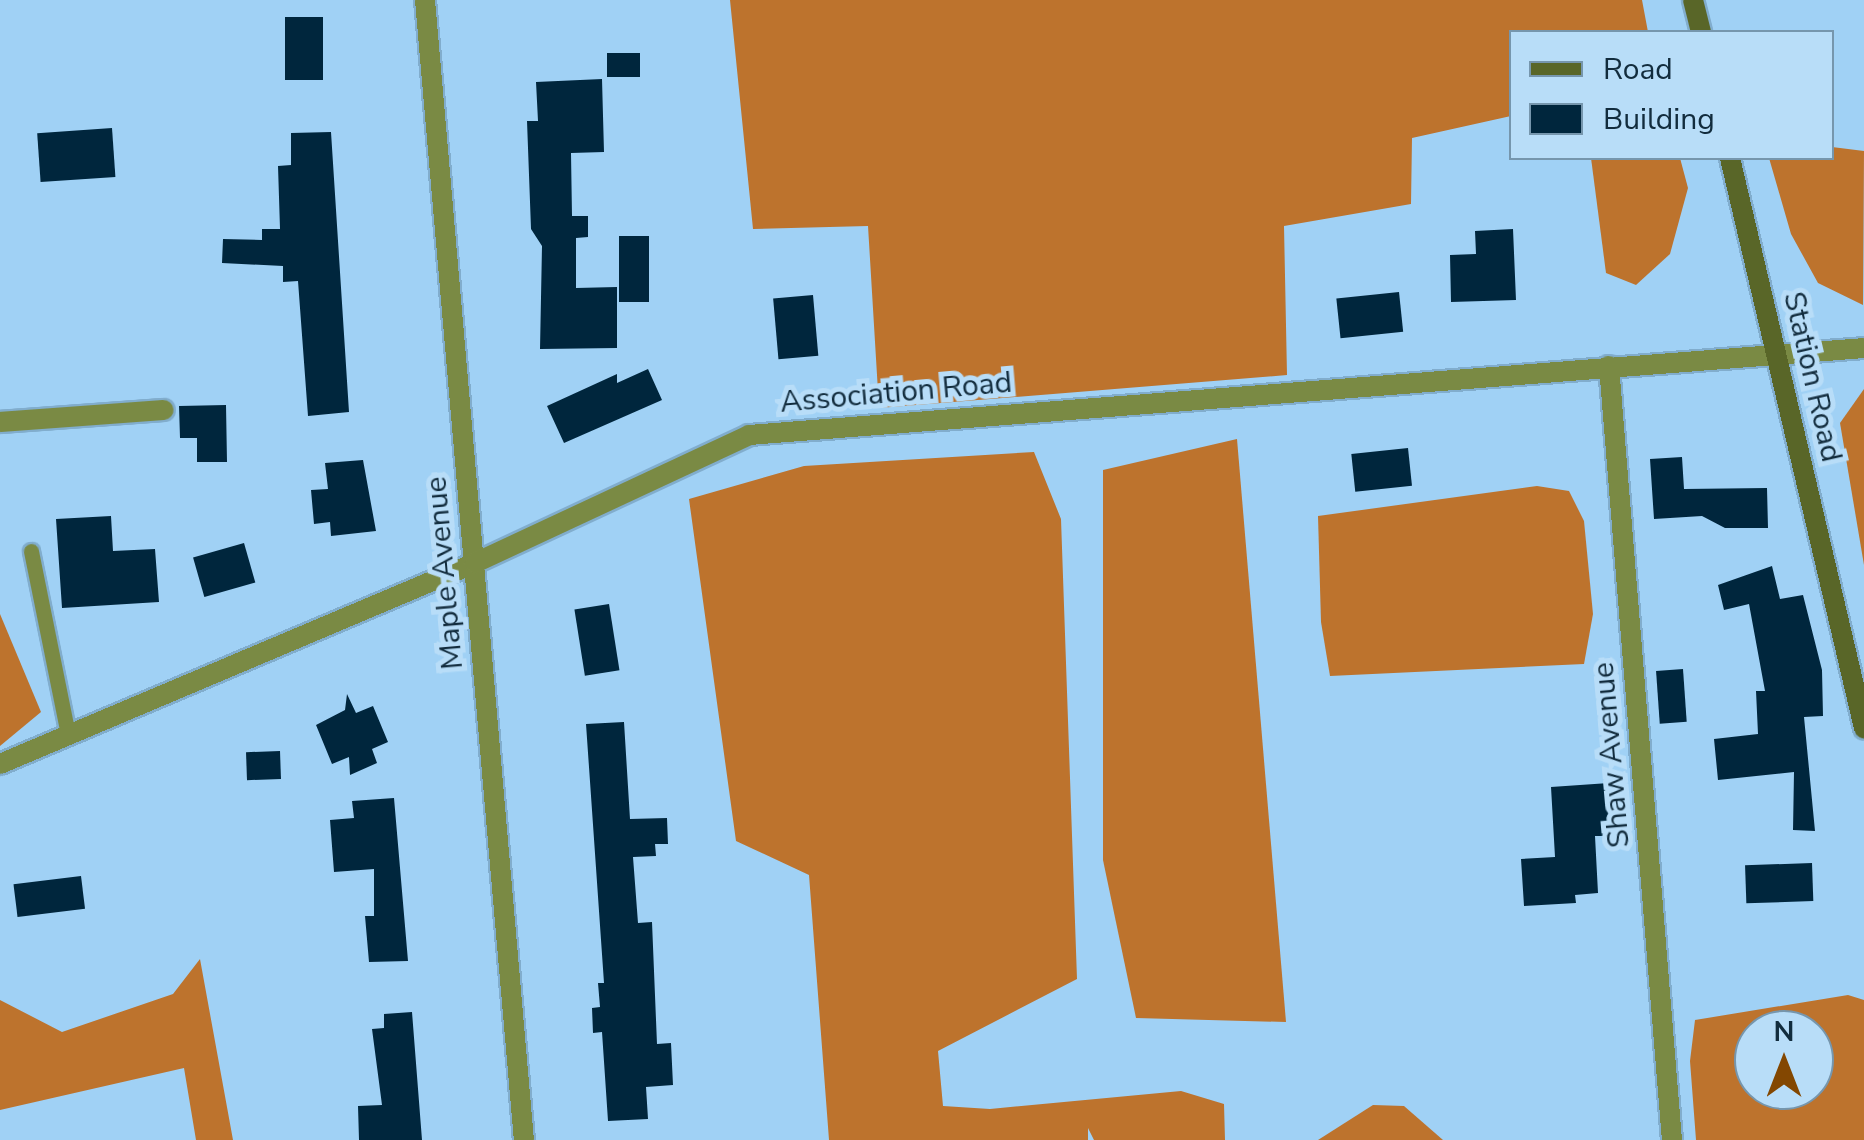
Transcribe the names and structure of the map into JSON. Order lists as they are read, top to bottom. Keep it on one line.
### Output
{"streets":{"main road":["Station Road"],"street":["Association Road","Maple Avenue","Shaw Avenue"]},"crossings":[["Station Road","Association Road"],["Association Road","Maple Avenue"],["Association Road","Shaw Avenue"]],"legend":["Road","Building"],"north":"top"}
